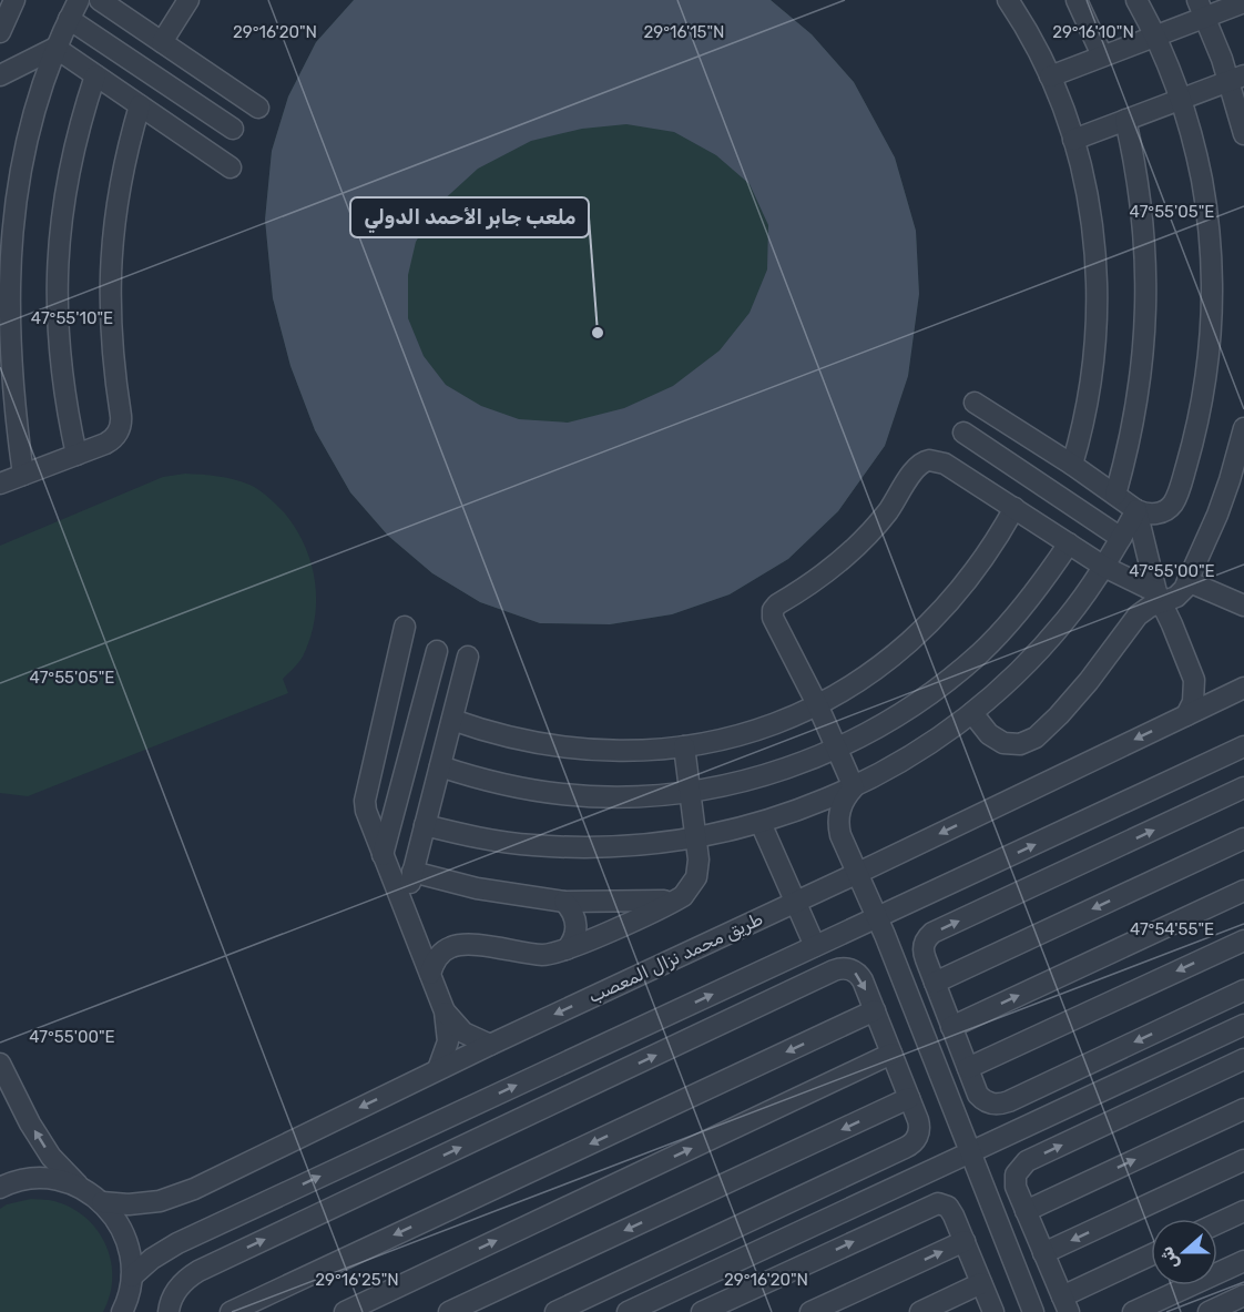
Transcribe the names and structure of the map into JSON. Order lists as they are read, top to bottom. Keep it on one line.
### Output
{"streets":{"street":["طريق محمد نزال المعصب"]},"places":["ملعب جابر الأحمد الدولي"],"north":"left","coordinates":["29°16'20\"N","29°16'10\"N","29°16'15\"N","47°55'05\"E","47°55'10\"E","47°55'00\"E","47°54'55\"E","29°16'25\"N"]}
